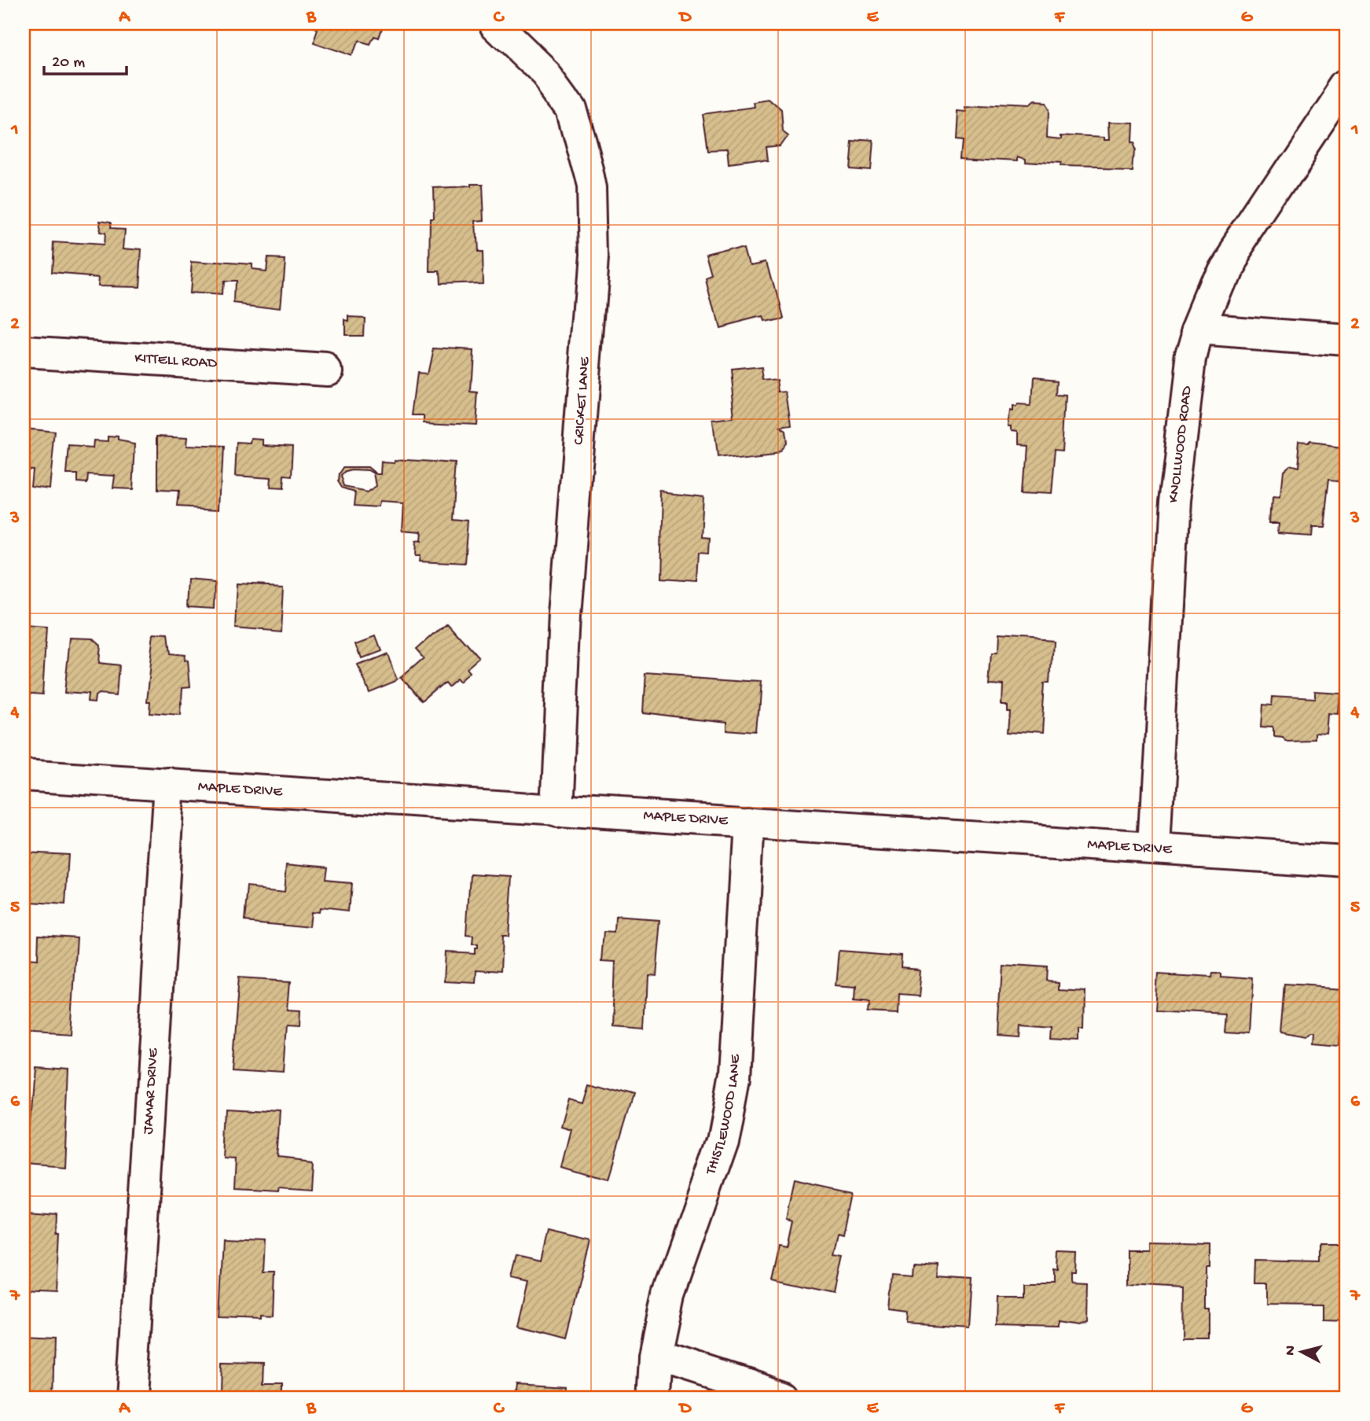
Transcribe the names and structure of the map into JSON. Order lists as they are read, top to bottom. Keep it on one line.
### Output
{"streets":{"street":["KITTELL ROAD","CRICKET LANE","KNOLLWOOD ROAD","MAPLE DRIVE","JAMAR DRIVE","THISTLEWOOD LANE"]},"crossings":[["CRICKET LANE","MAPLE DRIVE"],["KNOLLWOOD ROAD","MAPLE DRIVE"],["MAPLE DRIVE","JAMAR DRIVE"],["MAPLE DRIVE","THISTLEWOOD LANE"]],"scale_bar":"20 m","north":"left","grid":{"columns":["A","B","C","D","E","F","G"],"rows":["1","2","3","4","5","6","7"]}}
